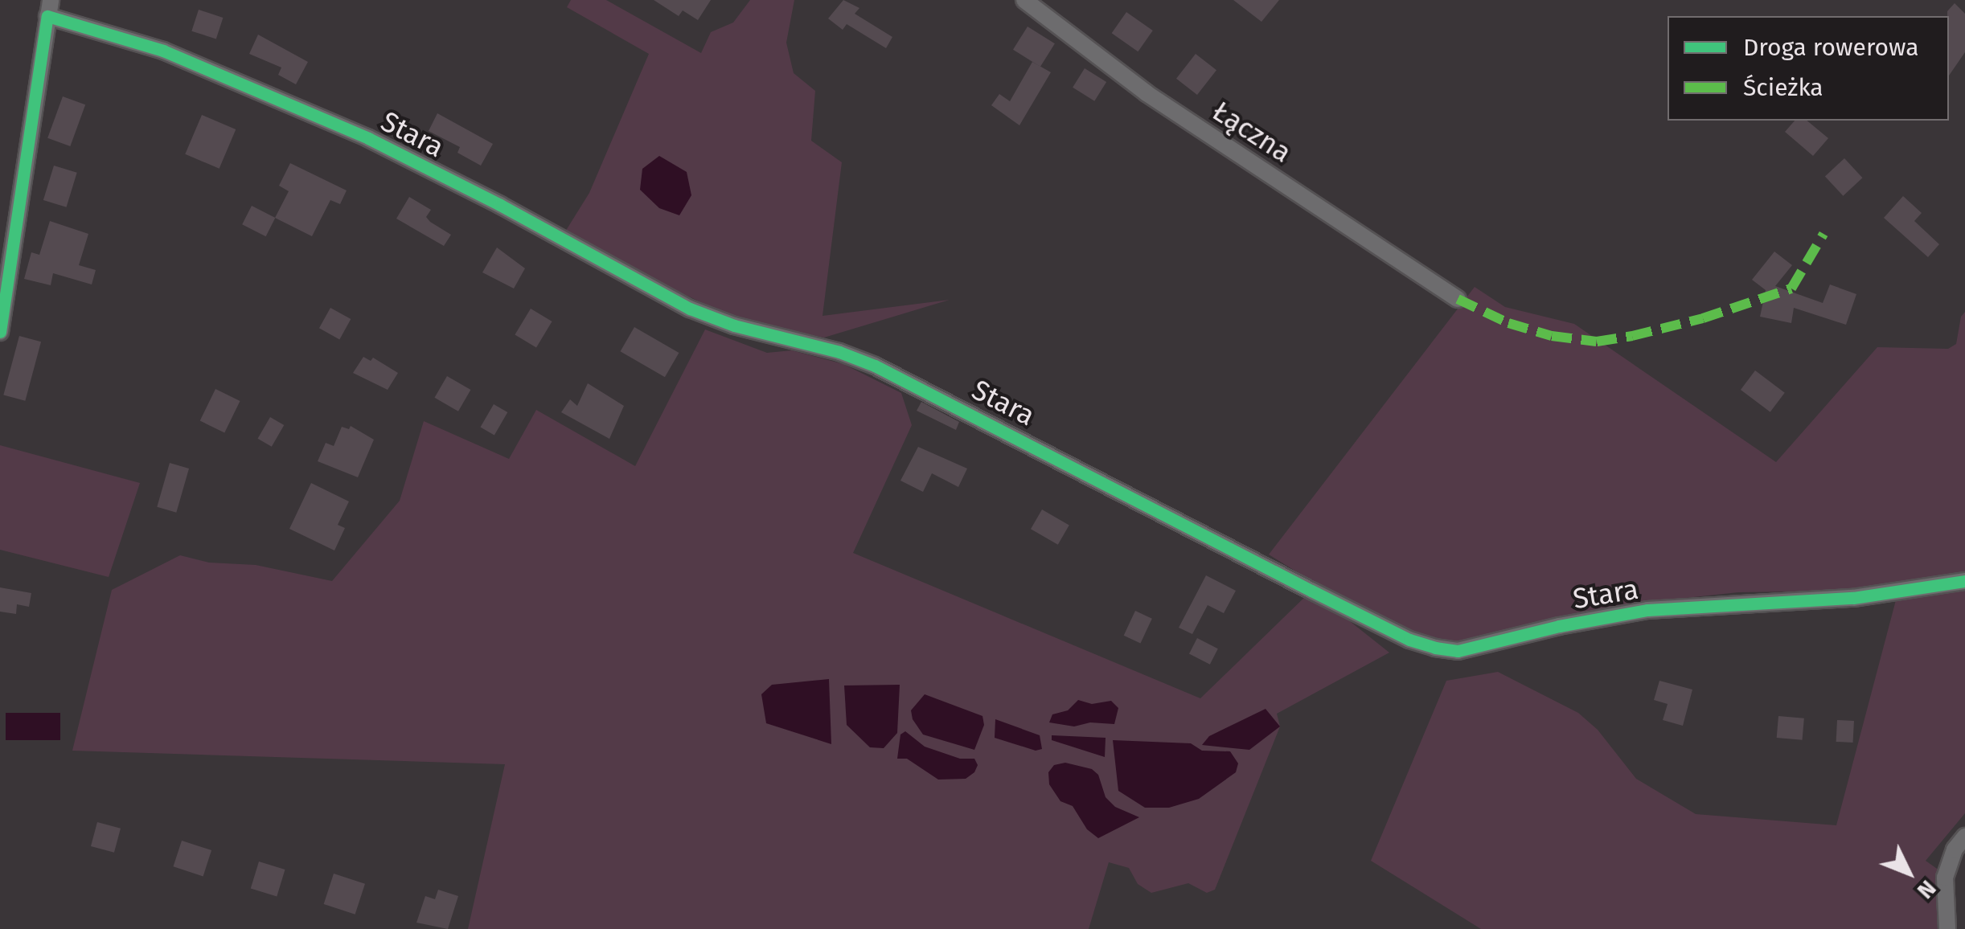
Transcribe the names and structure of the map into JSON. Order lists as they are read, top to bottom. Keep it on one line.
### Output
{"streets":{"street":["Łączna","Stara"]},"legend":["Droga rowerowa","Ścieżka"],"north":"bottom right"}
